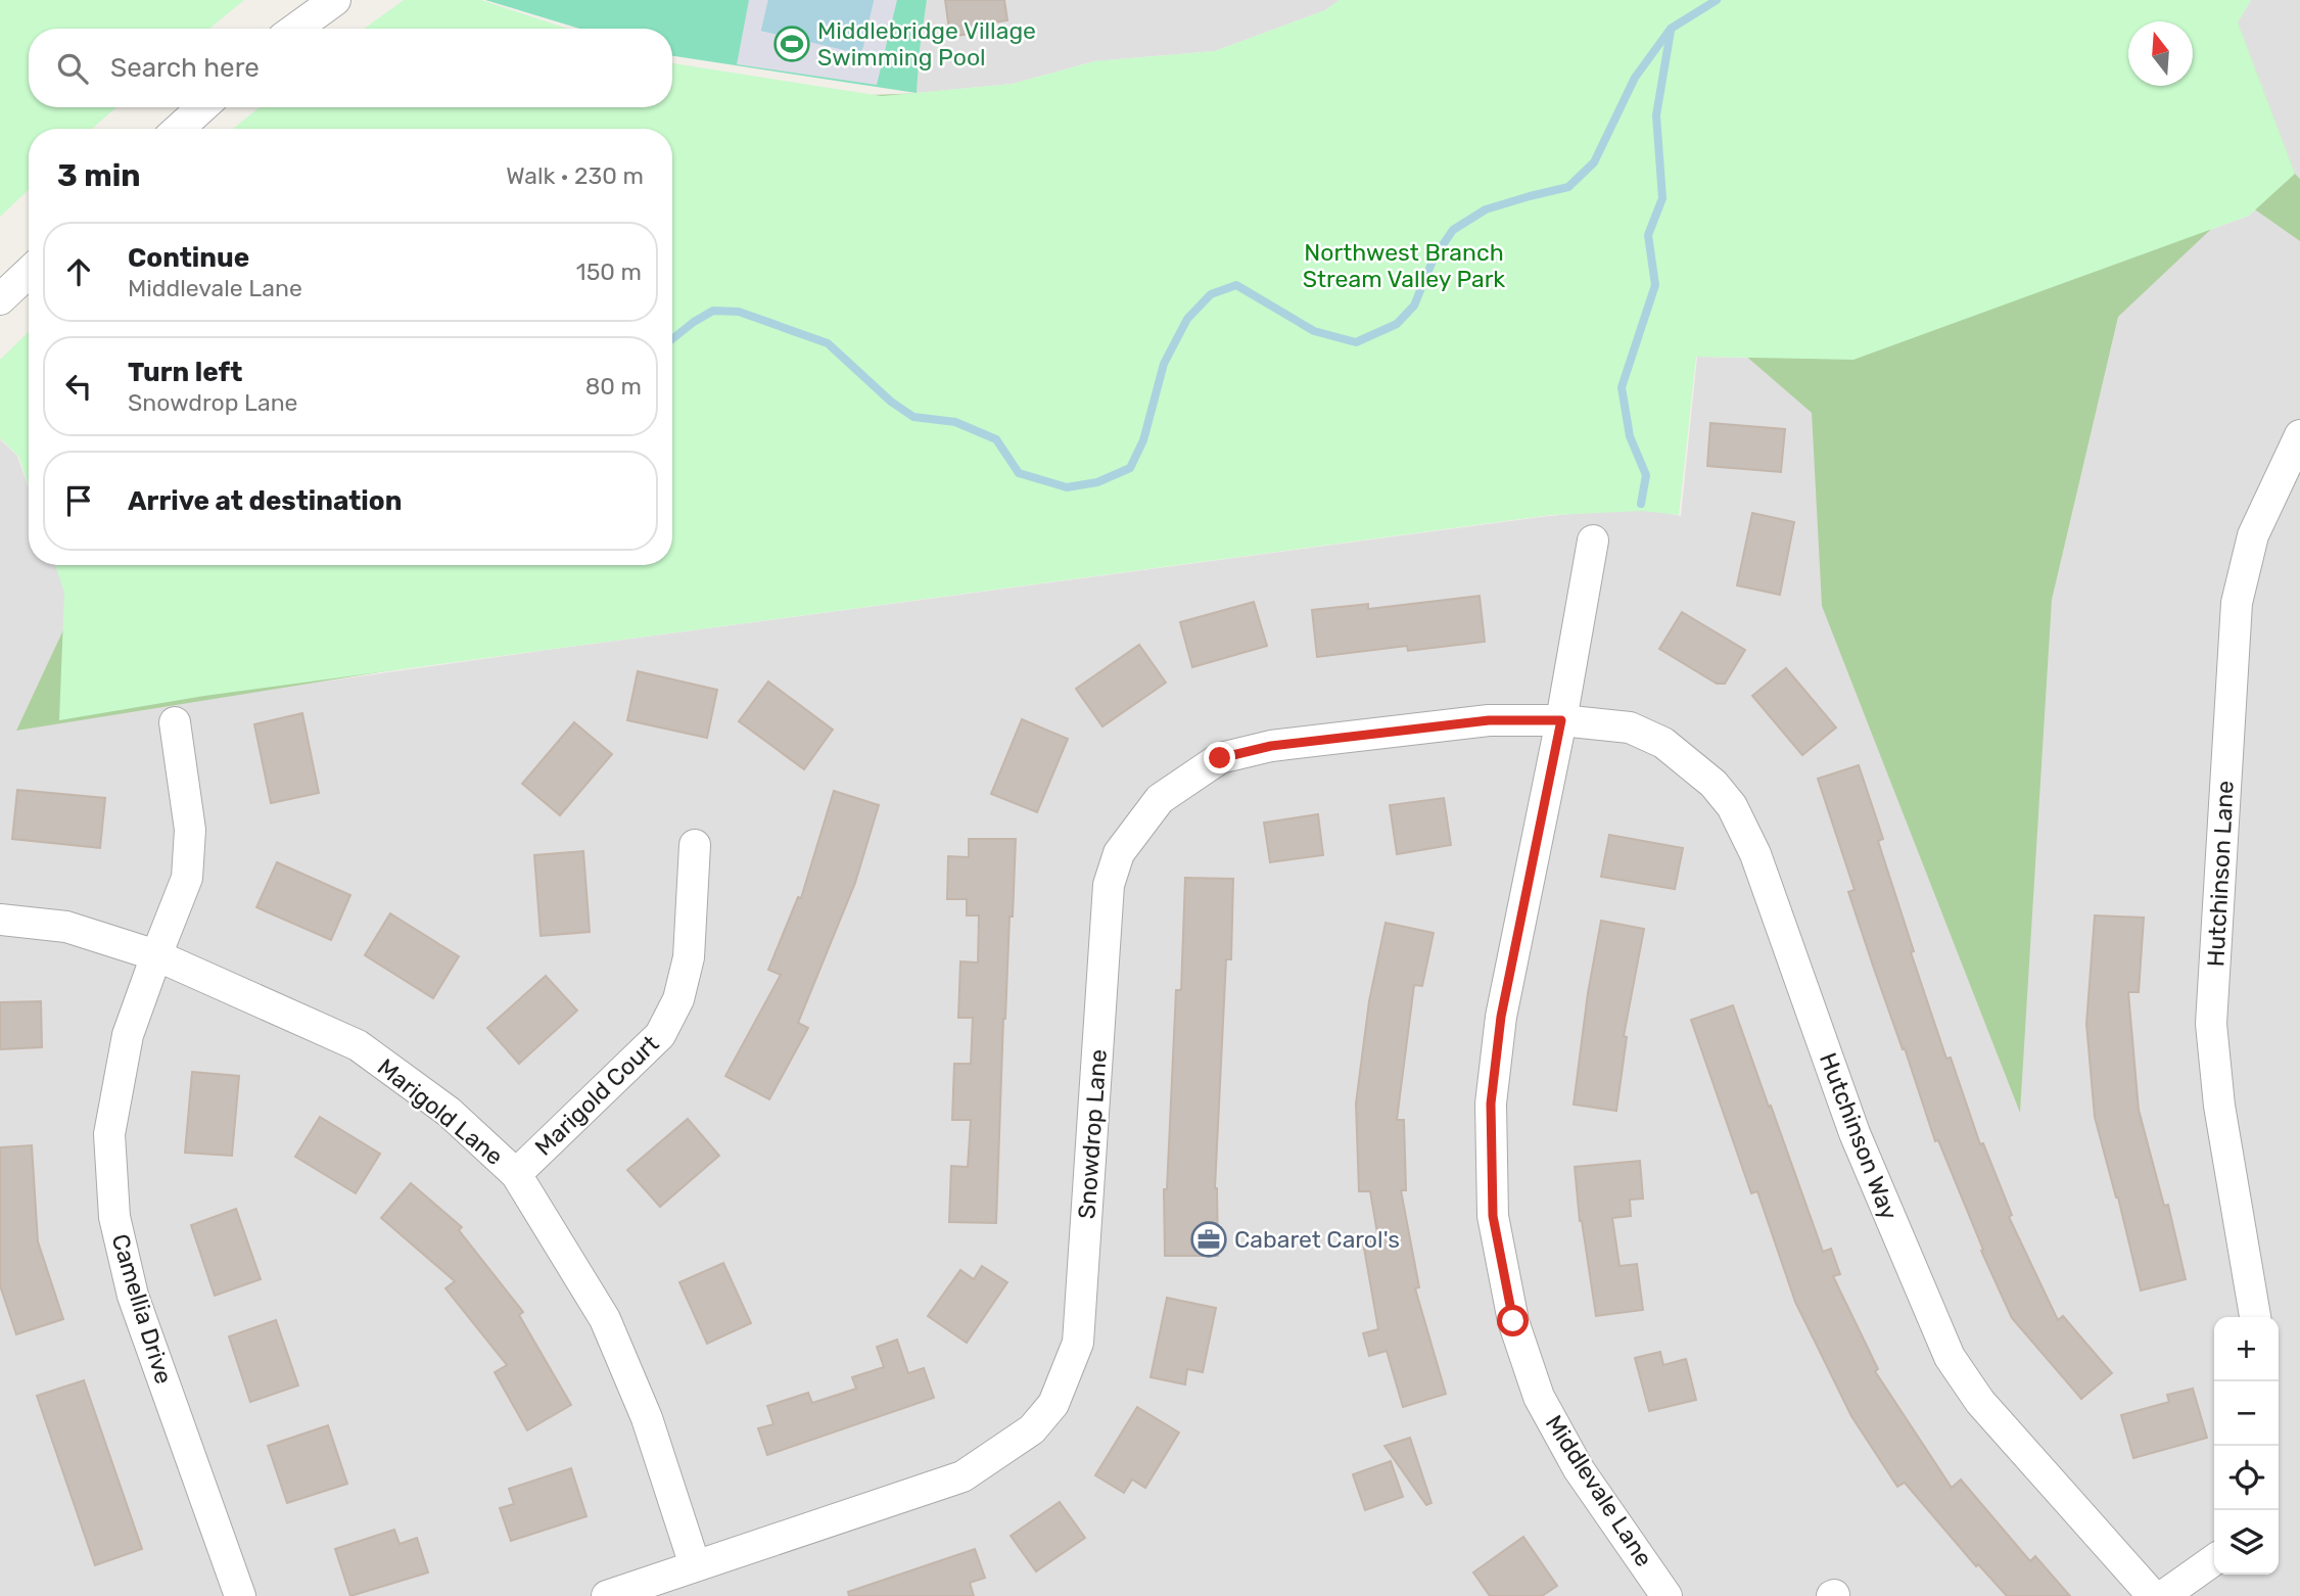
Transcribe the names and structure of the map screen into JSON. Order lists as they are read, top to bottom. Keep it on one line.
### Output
{"streets":{"street":["Hutchinson Lane","Marigold Court","Marigold Lane","Snowdrop Lane","Hutchinson Way","Camellia Drive","Middlevale Lane"]},"crossings":[["Marigold Court","Marigold Lane"],["Marigold Lane","Snowdrop Lane"],["Marigold Lane","Camellia Drive"],["Snowdrop Lane","Hutchinson Way"],["Snowdrop Lane","Middlevale Lane"],["Hutchinson Way","Middlevale Lane"]],"parks":["Northwest Branch Stream Valley Park"],"places":{"sports":["Middlebridge Village Swimming Pool"],"office":["Cabaret Carol's"]},"north":"top","page":{"search":"Search here","heading":["3 min","Walk · 230 m"],"list":[["Continue","Middlevale Lane","150 m"],["Turn left","Snowdrop Lane","80 m"],"Arrive at destination"],"map_buttons":["+","−"]}}
